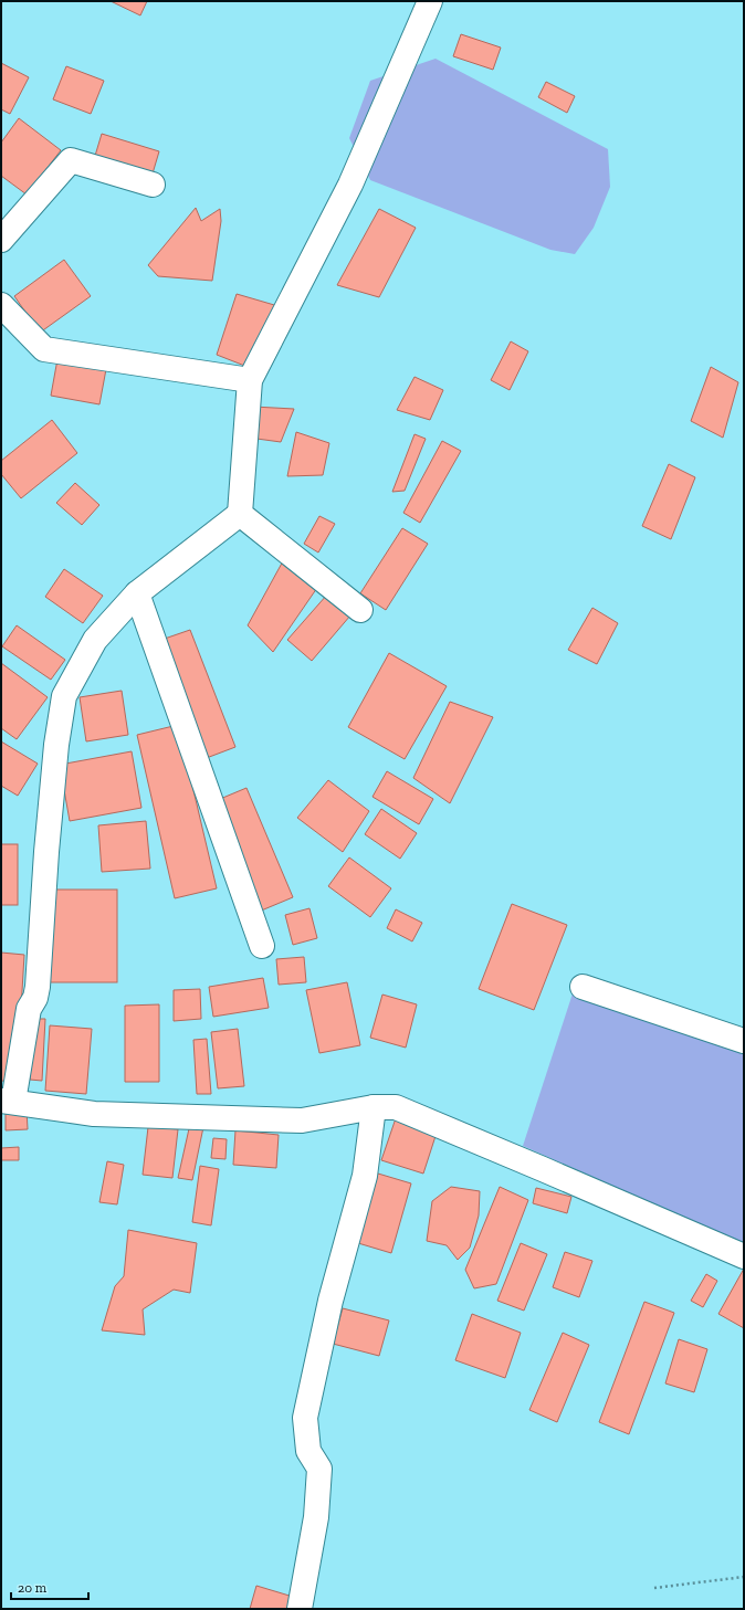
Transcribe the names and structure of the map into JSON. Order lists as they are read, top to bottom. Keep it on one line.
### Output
{"scale_bar":"20 m"}
